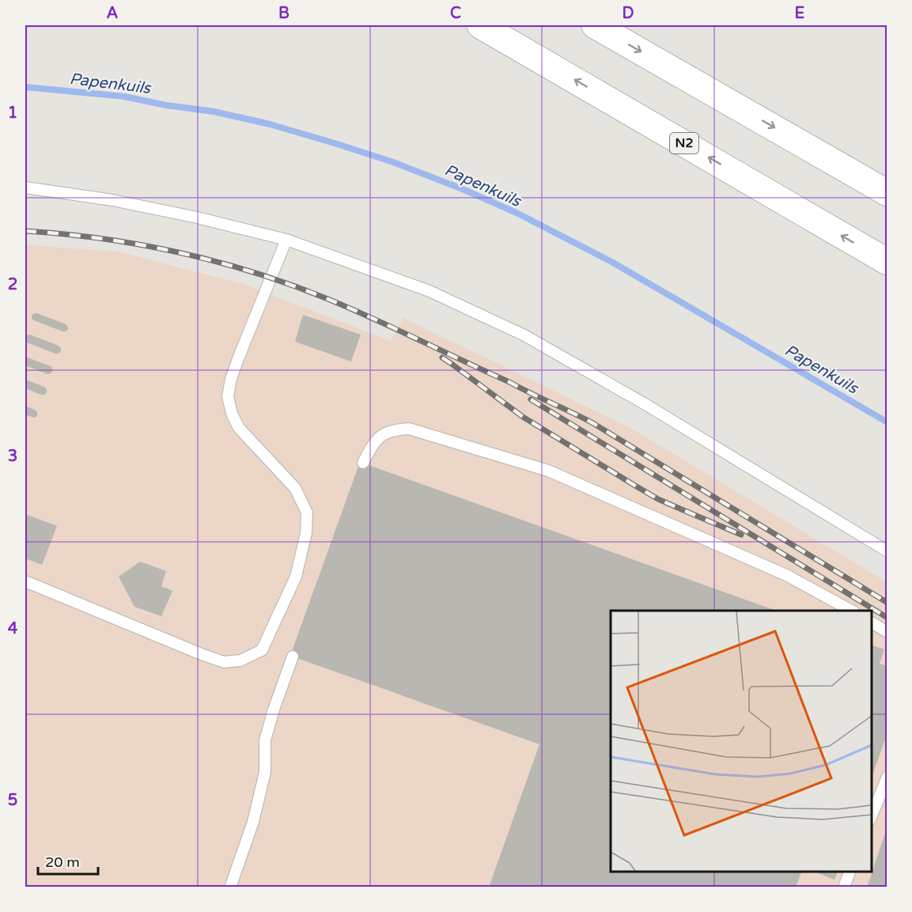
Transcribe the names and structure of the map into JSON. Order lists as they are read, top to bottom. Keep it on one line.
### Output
{"streets":{"highway":["N2"]},"water":["Papenkuils"],"scale_bar":"20 m","grid":{"columns":["A","B","C","D","E"],"rows":["1","2","3","4","5"]}}
